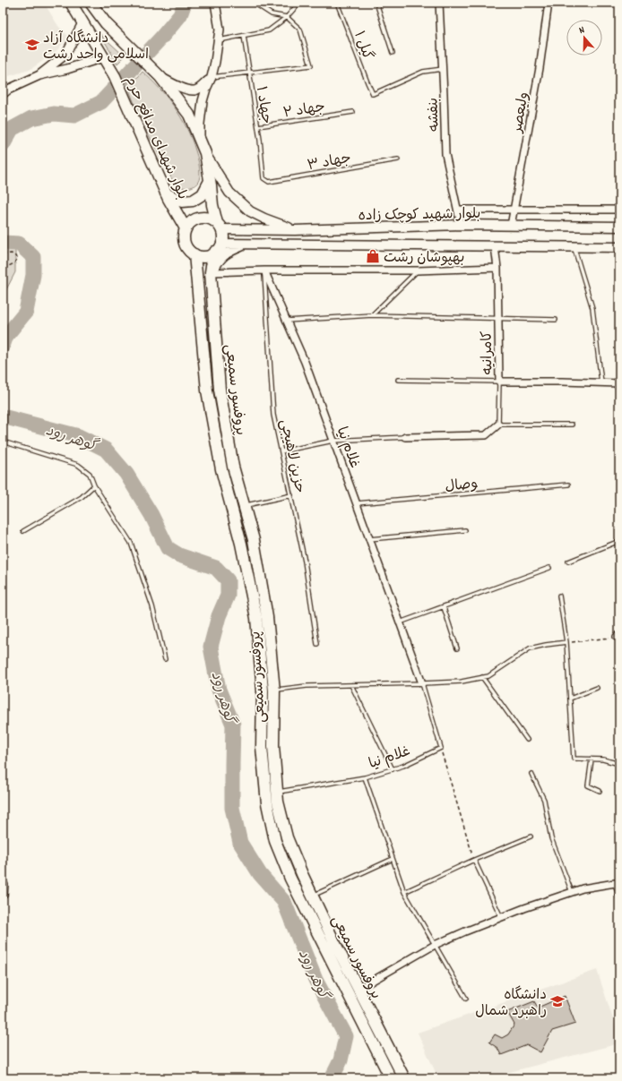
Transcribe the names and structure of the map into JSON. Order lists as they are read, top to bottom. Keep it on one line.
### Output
{"streets":{"main road":["بلوار شهدای مدافع حرم","بلوار شهید کوچک زاده","پروفسور سمیعی"],"street":["ولیعصر","بنفشه","کامرانیه","غلام نیا"],"lane":["گیل ۱","جهاد ۱","جهاد ۲","جهاد ۳","حزین لاهیجی","وصال"]},"crossings":[["گیل ۱","بنفشه"],["جهاد ۱","جهاد ۲"],["جهاد ۱","جهاد ۳"],["ولیعصر","بلوار شهید کوچک زاده"],["بنفشه","بلوار شهید کوچک زاده"],["بلوار شهدای مدافع حرم","بلوار شهید کوچک زاده"],["بلوار شهدای مدافع حرم","پروفسور سمیعی"],["بلوار شهید کوچک زاده","پروفسور سمیعی"],["پروفسور سمیعی","غلام نیا"],["غلام نیا","حزین لاهیجی"],["غلام نیا","وصال"]],"water":["گوهر رود"],"places":{"school or university":["دانشگاه آزاد اسلامی واحد رشت","دانشگاه راهبرد شمال"],"shop":["بهپوشان رشت"]},"north":"top"}
